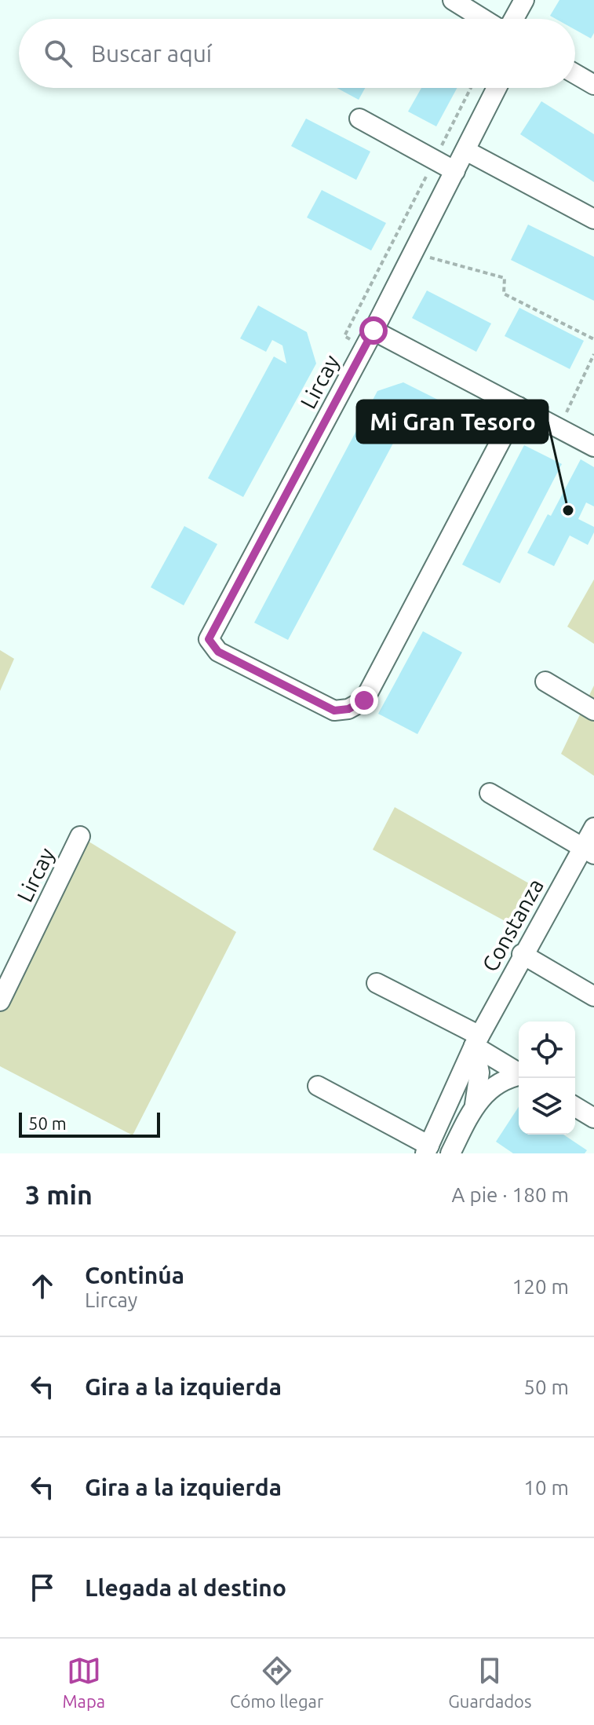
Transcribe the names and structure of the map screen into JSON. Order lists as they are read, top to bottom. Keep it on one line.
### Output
{"streets":{"street":["Lircay","Constanza"]},"places":["Mi Gran Tesoro"],"scale_bar":"50 m","page":{"search":"Buscar aquí","scale":"50 m","heading":["3 min","A pie · 180 m"],"list":[["Continúa","Lircay","120 m"],["Gira a la izquierda","50 m"],["Gira a la izquierda","10 m"],"Llegada al destino"],"nav":["Mapa","Cómo llegar","Guardados"]}}
